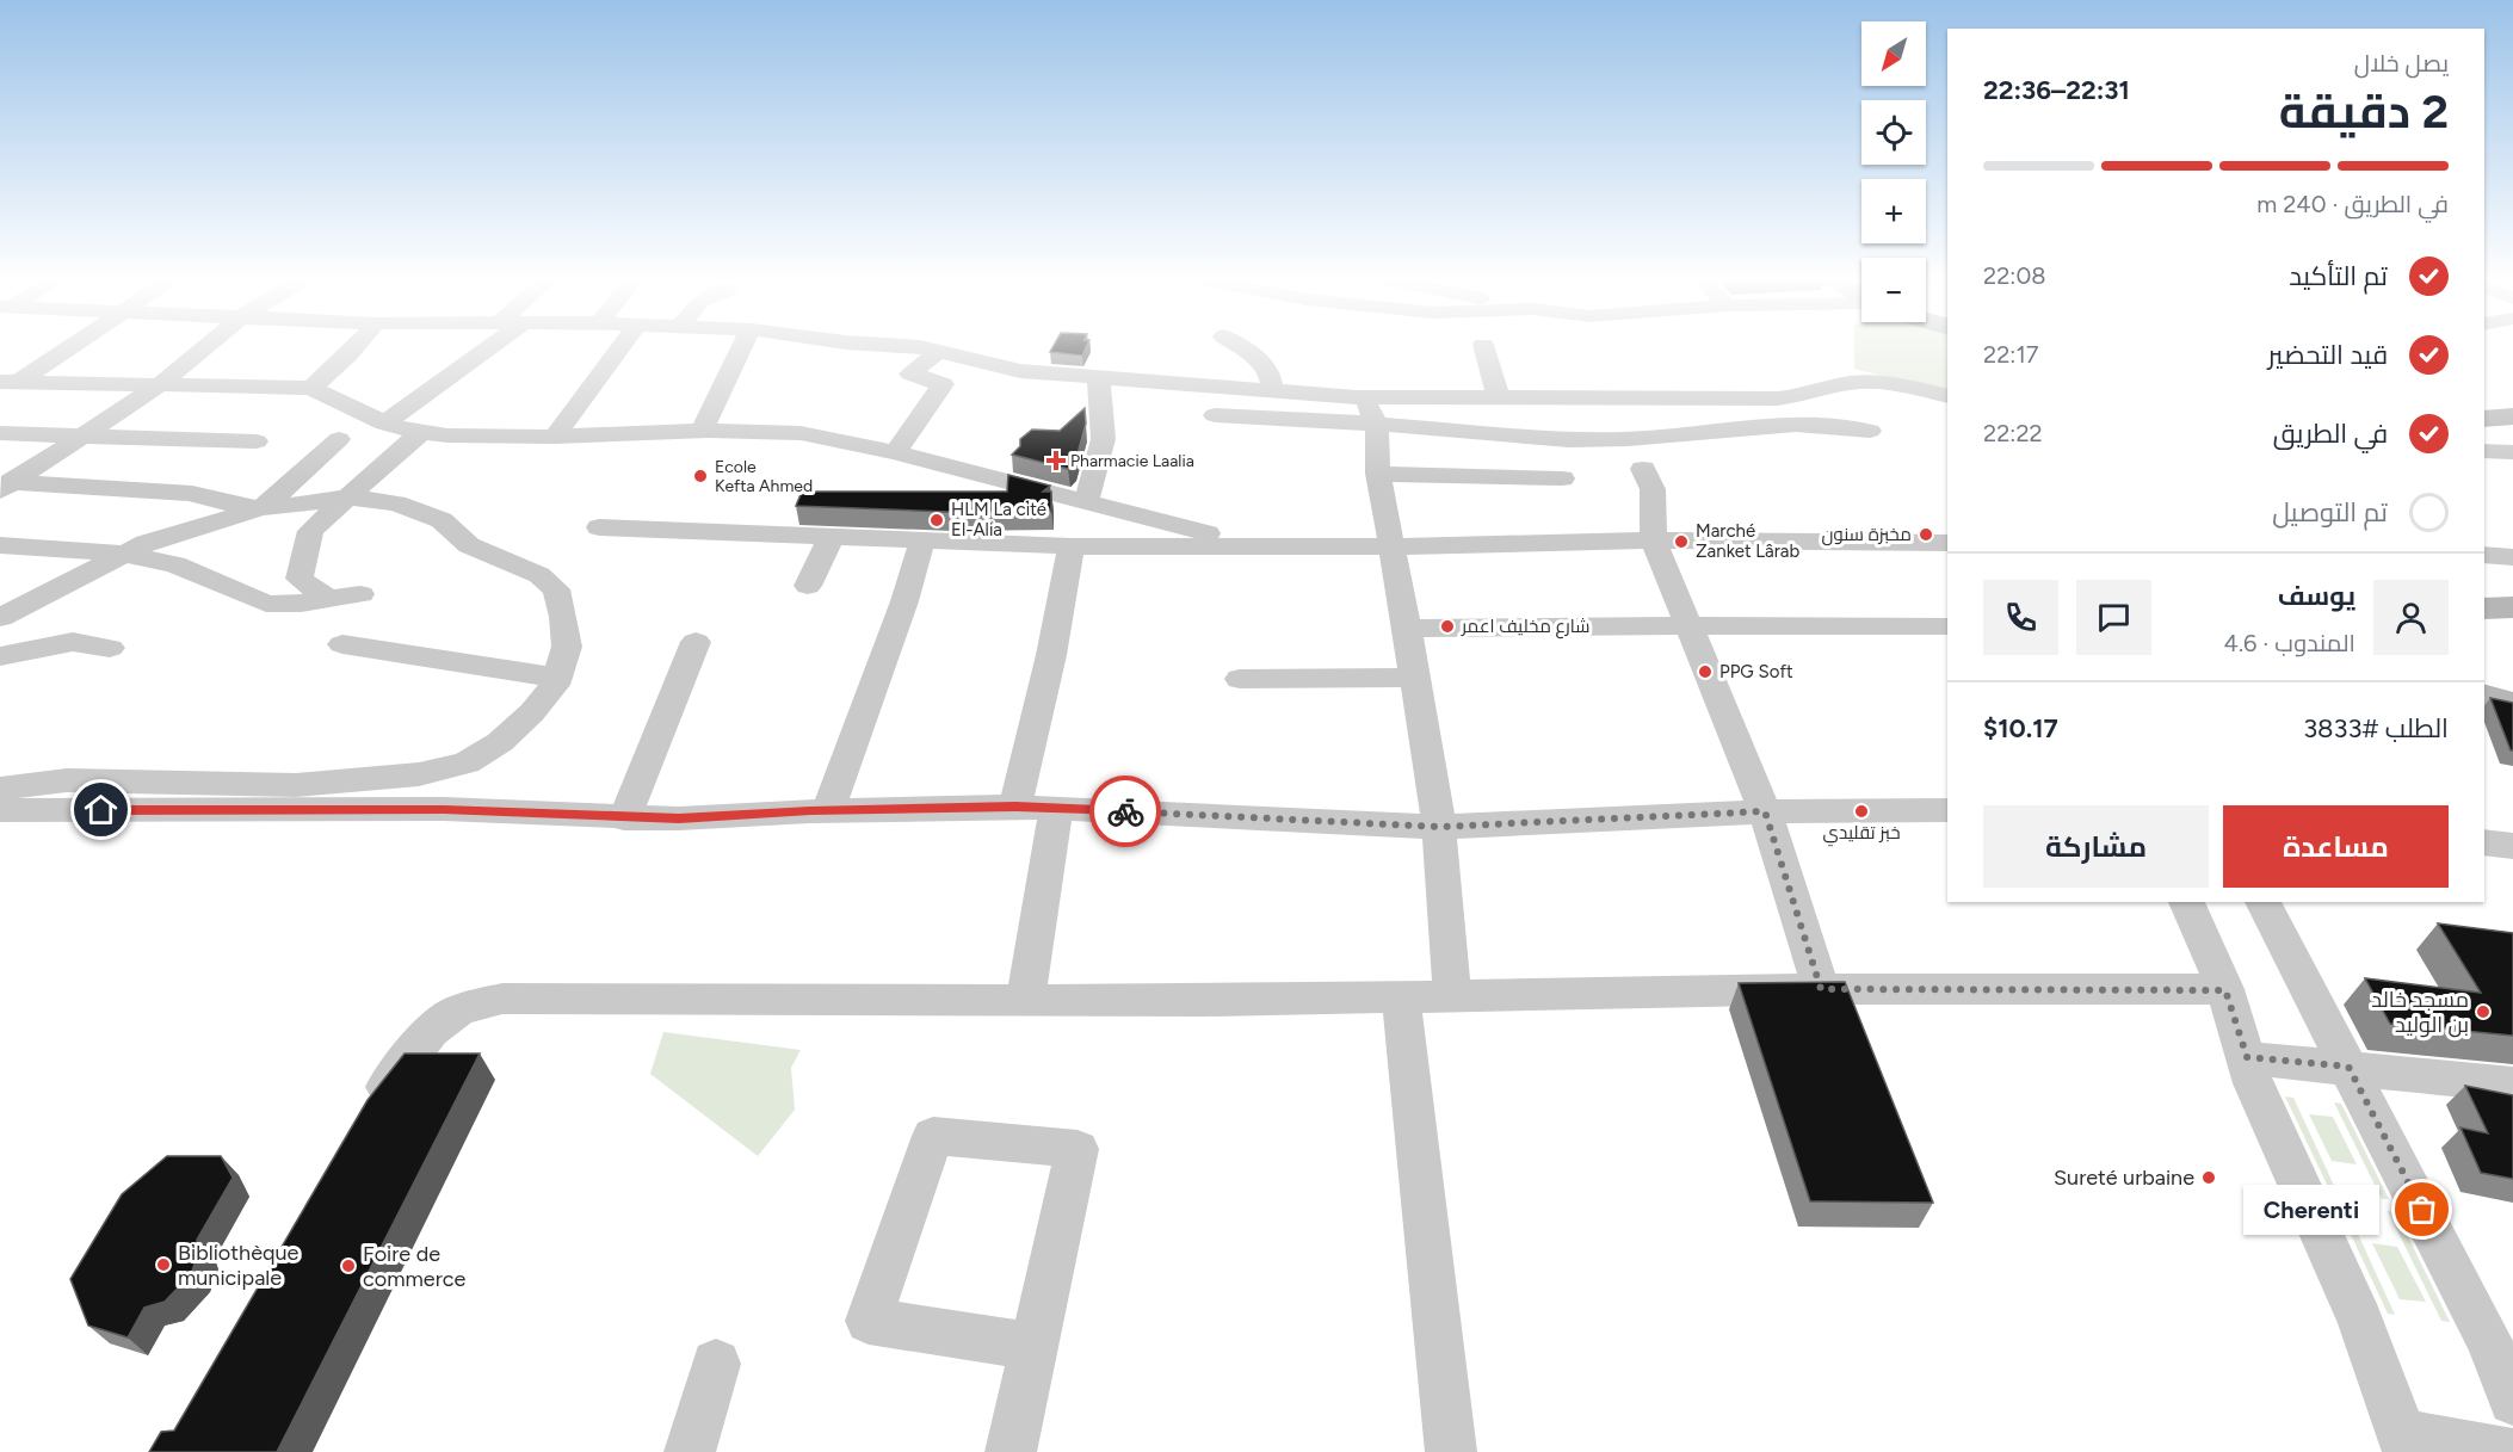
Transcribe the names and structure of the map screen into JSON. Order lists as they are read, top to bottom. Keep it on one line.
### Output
{"places":{"health":["Pharmacie Laalia"],"other":["Ecole Kefta Ahmed","HLM La cité El-Alia","مخبزة سنون","Marché Zanket Lârab","شارع مخليف اعمر","PPG Soft","خبز تقليدي","مسجد خالد بن الوليد","Sureté urbaine","Cherenti","Bibliothèque municipale","Foire de commerce"]},"north":"bottom left","page":{"map_buttons":["+","−"],"heading":["2 دقيقة","يصل خلال","22:31–22:36"],"panel":["يوسف","المندوب · 4.6","الطلب #3833","$10.17"],"bar":"في الطريق · 240 m","list":[["تم التأكيد","22:08"],["قيد التحضير","22:17"],["في الطريق","22:22"],"تم التوصيل"],"buttons":["مساعدة","مشاركة"],"bubble":"Cherenti"}}
